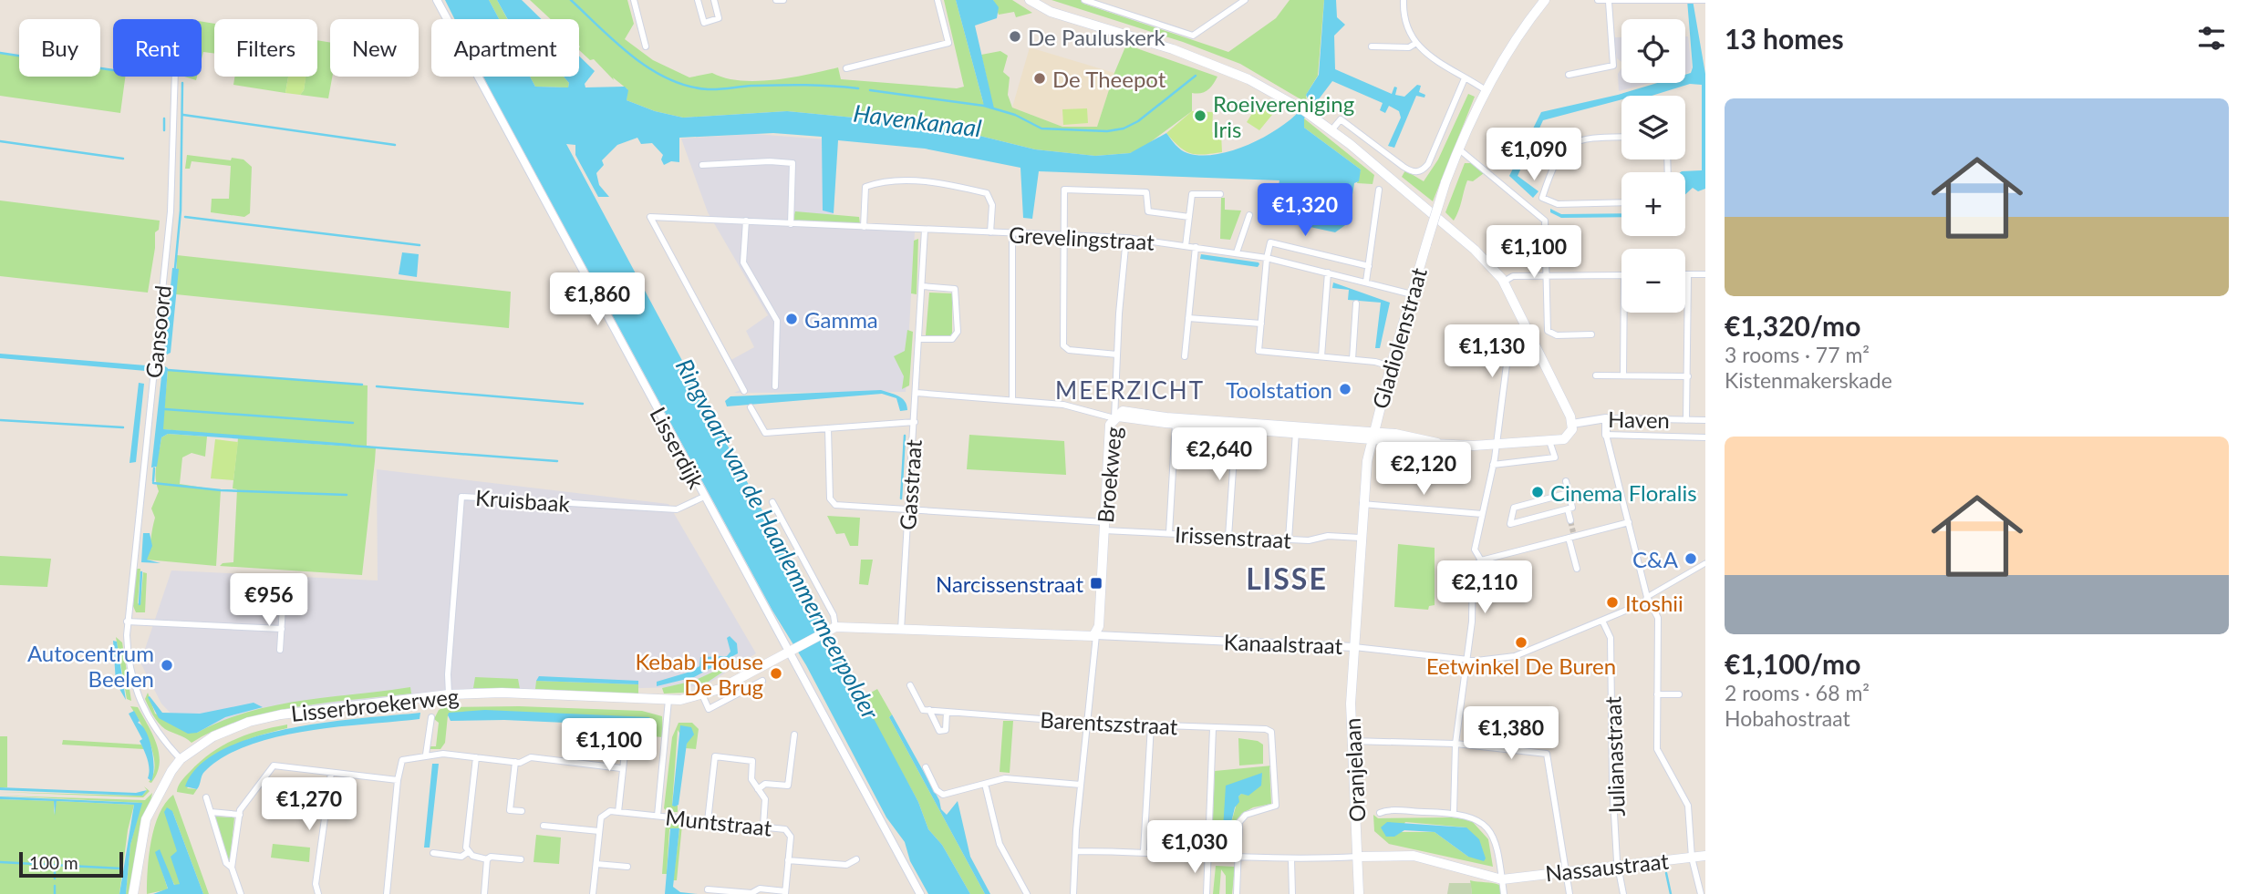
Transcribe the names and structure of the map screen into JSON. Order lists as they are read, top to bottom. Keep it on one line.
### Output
{"streets":{"main road":["Gladiolenstraat","Broekweg","Kanaalstraat","Lisserbroekerweg","Oranjelaan","Nassaustraat"],"street":["Grevelingstraat","Gansoord","Haven","Lisserdijk","Gasstraat","Kruisbaak","Irissenstraat","Barentszstraat","Julianastraat","Muntstraat"]},"crossings":[["Grevelingstraat","Gladiolenstraat"],["Grevelingstraat","Broekweg"],["Grevelingstraat","Gasstraat"],["Gansoord","Lisserbroekerweg"],["Gladiolenstraat","Irissenstraat"],["Gladiolenstraat","Kanaalstraat"],["Gladiolenstraat","Oranjelaan"],["Lisserdijk","Kruisbaak"],["Lisserdijk","Lisserbroekerweg"],["Broekweg","Irissenstraat"],["Broekweg","Kanaalstraat"],["Gasstraat","Kanaalstraat"],["Kruisbaak","Lisserbroekerweg"],["Kanaalstraat","Lisserbroekerweg"],["Kanaalstraat","Julianastraat"],["Kanaalstraat","Oranjelaan"],["Julianastraat","Nassaustraat"],["Oranjelaan","Nassaustraat"]],"districts":["MEERZICHT","LISSE"],"water":["Havenkanaal","Ringvaart van de Haarlemmermeerpolder"],"places":{"other":["De Pauluskerk","De Theepot","Roeivereniging Iris","Gamma","Toolstation","Cinema Floralis","C&A","Itoshii","Eetwinkel De Buren","Autocentrum Beelen","Kebab House De Brug"],"transit":["Narcissenstraat"]},"scale_bar":"100 m","page":{"heading":"13 homes","map_buttons":["+","−"],"chip":["Buy","Rent","Filters","New","Apartment"],"list":[{"name":"€1,320/mo","note":"3 rooms · 77 m² · Kistenmakerskade"},{"name":"€1,100/mo","note":"2 rooms · 68 m² · Hobahostraat"}],"price":["€1,090","€1,320","€1,100","€1,860","€1,130","€2,640","€2,120","€2,110","€956","€1,380","€1,100","€1,270","€1,030"],"scale":"100 m"}}
